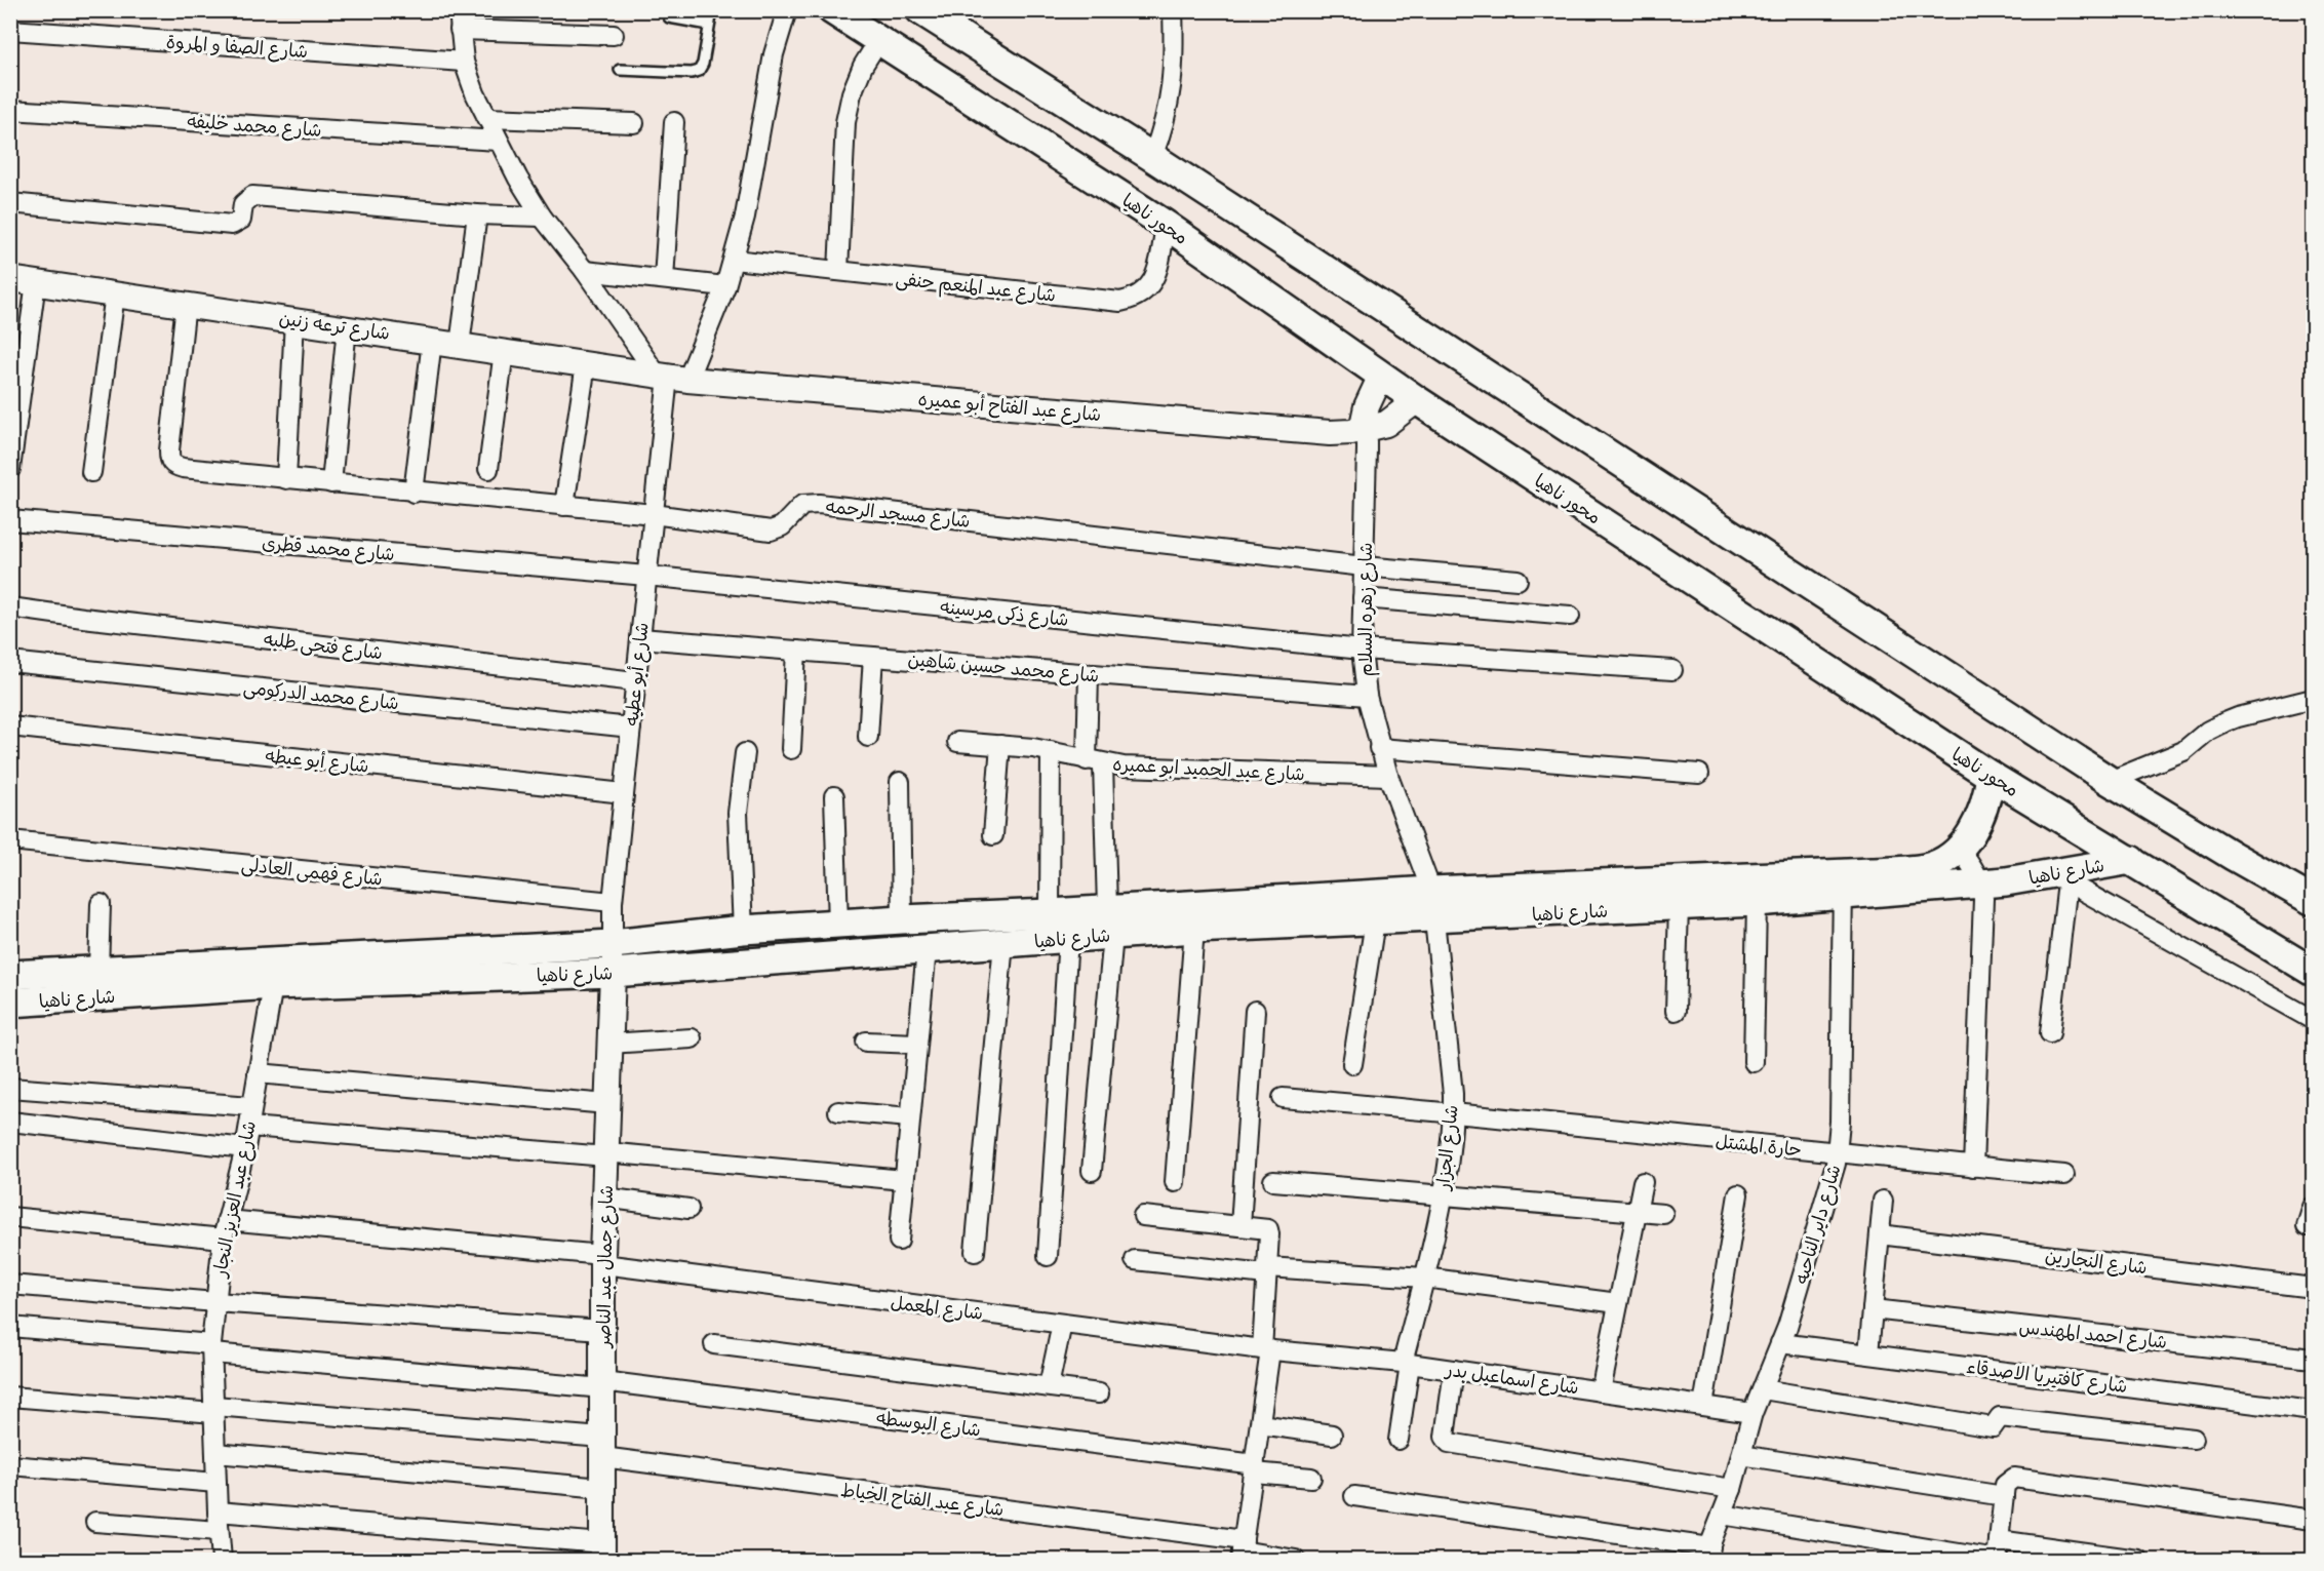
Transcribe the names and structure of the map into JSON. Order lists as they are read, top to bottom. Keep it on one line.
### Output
{"streets":{"main road":["محور ناهيا","شارع ناهيا"],"street":["شارع الصفا و المروة","شارع محمد خليفه","شارع عبد المنعم حنفى","شارع ترعه زنين","شارع عبد الفتاح أبو عميره","شارع مسجد الرحمه","شارع محمد قطرى","شارع زهره السلام","شارع ذكى مرسينه","شارع فتحى طلبه","شارع محمد حسين شاهين","شارع أبو عطيه","شارع محمد الدركومى","شارع أبو عيطه","شارع عبد الحميد ابو عميره","شارع فهمى العادلى","حارة المشتل","شارع الجزار","شارع عبد العزيز النجار","شارع داير الناحيه","شارع النجارين","شارع جمال عبد الناصر","شارع المعمل","شارع احمد المهندس","شارع كافتيريا الاصدقاء","شارع اسماعيل بدر","شارع البوسطه","شارع عبد الفتاح الخياط"]},"crossings":[["محور ناهيا","شارع عبد المنعم حنفى"],["محور ناهيا","شارع عبد الفتاح أبو عميره"],["محور ناهيا","شارع ناهيا"],["شارع عبد المنعم حنفى","شارع أبو عطيه"],["شارع ترعه زنين","شارع عبد الفتاح أبو عميره"],["شارع ترعه زنين","شارع مسجد الرحمه"],["شارع ترعه زنين","شارع أبو عطيه"],["شارع عبد الفتاح أبو عميره","شارع زهره السلام"],["شارع عبد الفتاح أبو عميره","شارع أبو عطيه"],["شارع مسجد الرحمه","شارع زهره السلام"],["شارع مسجد الرحمه","شارع أبو عطيه"],["شارع محمد قطرى","شارع ذكى مرسينه"],["شارع محمد قطرى","شارع أبو عطيه"],["شارع زهره السلام","شارع ذكى مرسينه"],["شارع زهره السلام","شارع محمد حسين شاهين"],["شارع زهره السلام","شارع عبد الحميد ابو عميره"],["شارع زهره السلام","شارع ناهيا"],["شارع زهره السلام","شارع الجزار"],["شارع ذكى مرسينه","شارع أبو عطيه"],["شارع فتحى طلبه","شارع أبو عطيه"],["شارع محمد حسين شاهين","شارع أبو عطيه"],["شارع أبو عطيه","شارع محمد الدركومى"],["شارع أبو عطيه","شارع أبو عيطه"],["شارع أبو عطيه","شارع فهمى العادلى"],["شارع أبو عطيه","شارع ناهيا"],["شارع أبو عطيه","شارع جمال عبد الناصر"],["شارع ناهيا","شارع الجزار"],["شارع ناهيا","شارع عبد العزيز النجار"],["شارع ناهيا","شارع داير الناحيه"],["شارع ناهيا","شارع جمال عبد الناصر"],["حارة المشتل","شارع الجزار"],["حارة المشتل","شارع داير الناحيه"],["شارع الجزار","شارع اسماعيل بدر"],["شارع عبد العزيز النجار","شارع المعمل"],["شارع عبد العزيز النجار","شارع البوسطه"],["شارع عبد العزيز النجار","شارع عبد الفتاح الخياط"],["شارع داير الناحيه","شارع كافتيريا الاصدقاء"],["شارع داير الناحيه","شارع اسماعيل بدر"],["شارع جمال عبد الناصر","شارع المعمل"],["شارع جمال عبد الناصر","شارع البوسطه"],["شارع جمال عبد الناصر","شارع عبد الفتاح الخياط"],["شارع المعمل","شارع اسماعيل بدر"]]}
